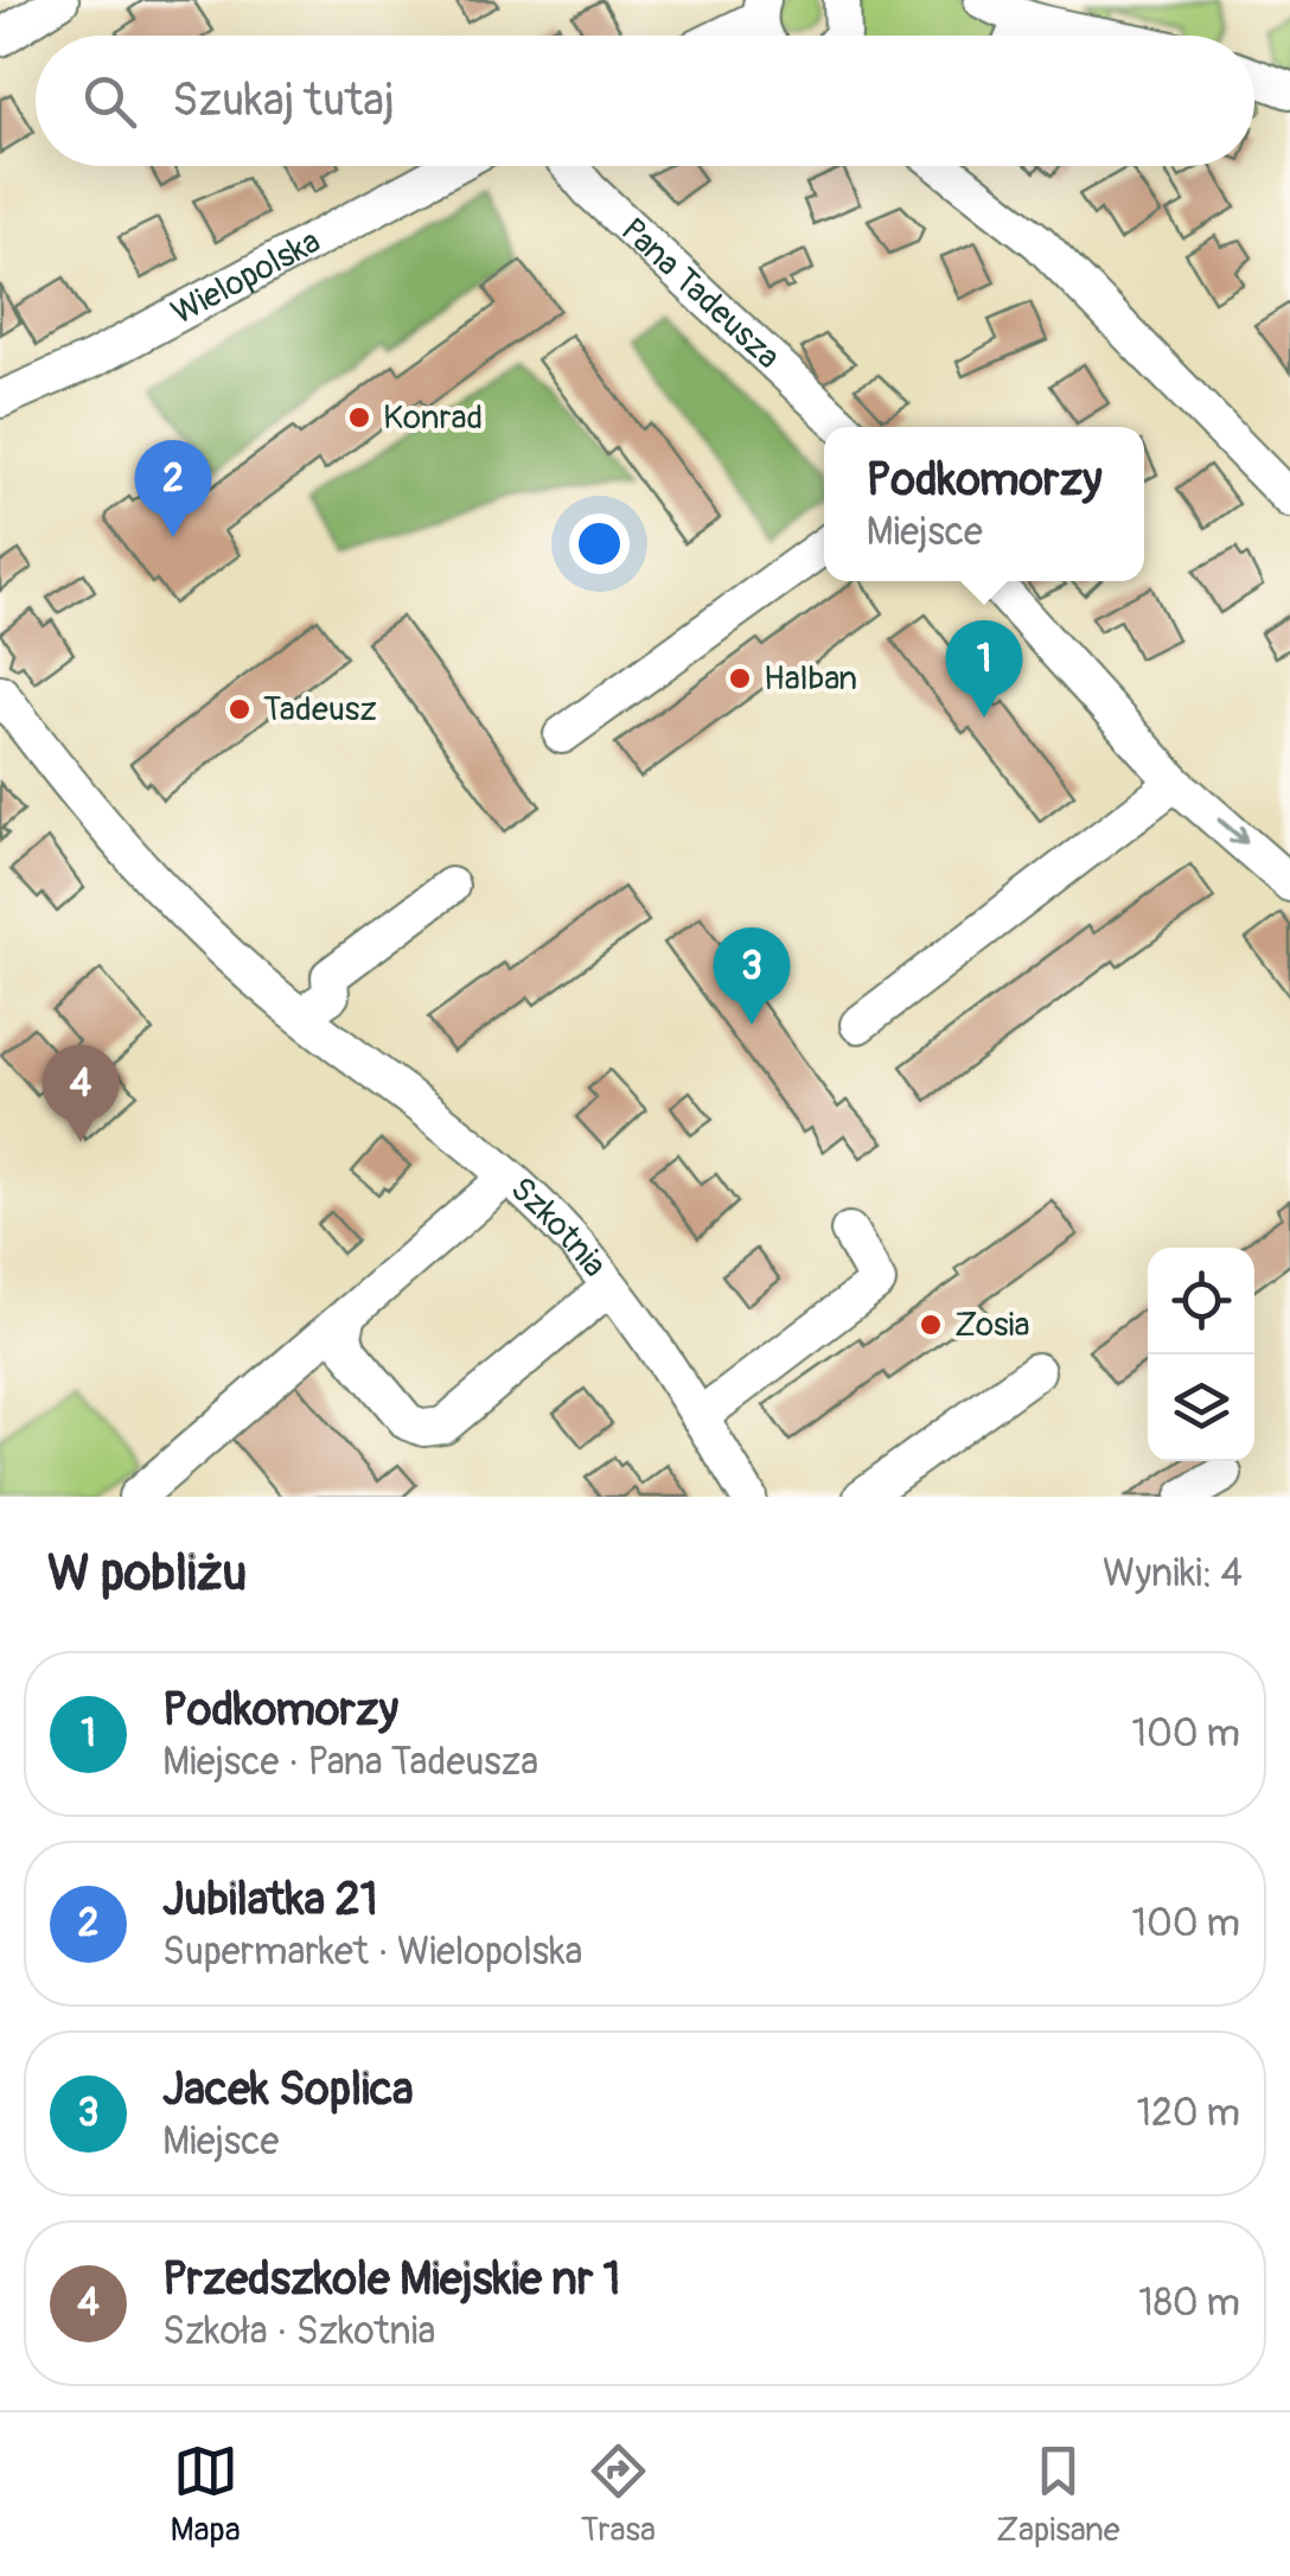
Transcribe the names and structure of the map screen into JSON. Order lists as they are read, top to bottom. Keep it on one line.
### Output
{"streets":{"street":["Wielopolska","Pana Tadeusza","Szkotnia"]},"places":["Konrad","Halban","Tadeusz","Zosia"],"page":{"search":"Szukaj tutaj","popup":["Podkomorzy","Miejsce"],"pins":["2","1","3","4"],"heading":["W pobliżu","Wyniki: 4"],"list":[{"mark":"1","name":"Podkomorzy","note":"Miejsce · Pana Tadeusza","value":"100 m"},{"mark":"2","name":"Jubilatka 21","note":"Supermarket · Wielopolska","value":"100 m"},{"mark":"3","name":"Jacek Soplica","note":"Miejsce","value":"120 m"},{"mark":"4","name":"Przedszkole Miejskie nr 1","note":"Szkoła · Szkotnia","value":"180 m"}],"nav":["Mapa","Trasa","Zapisane"]}}
